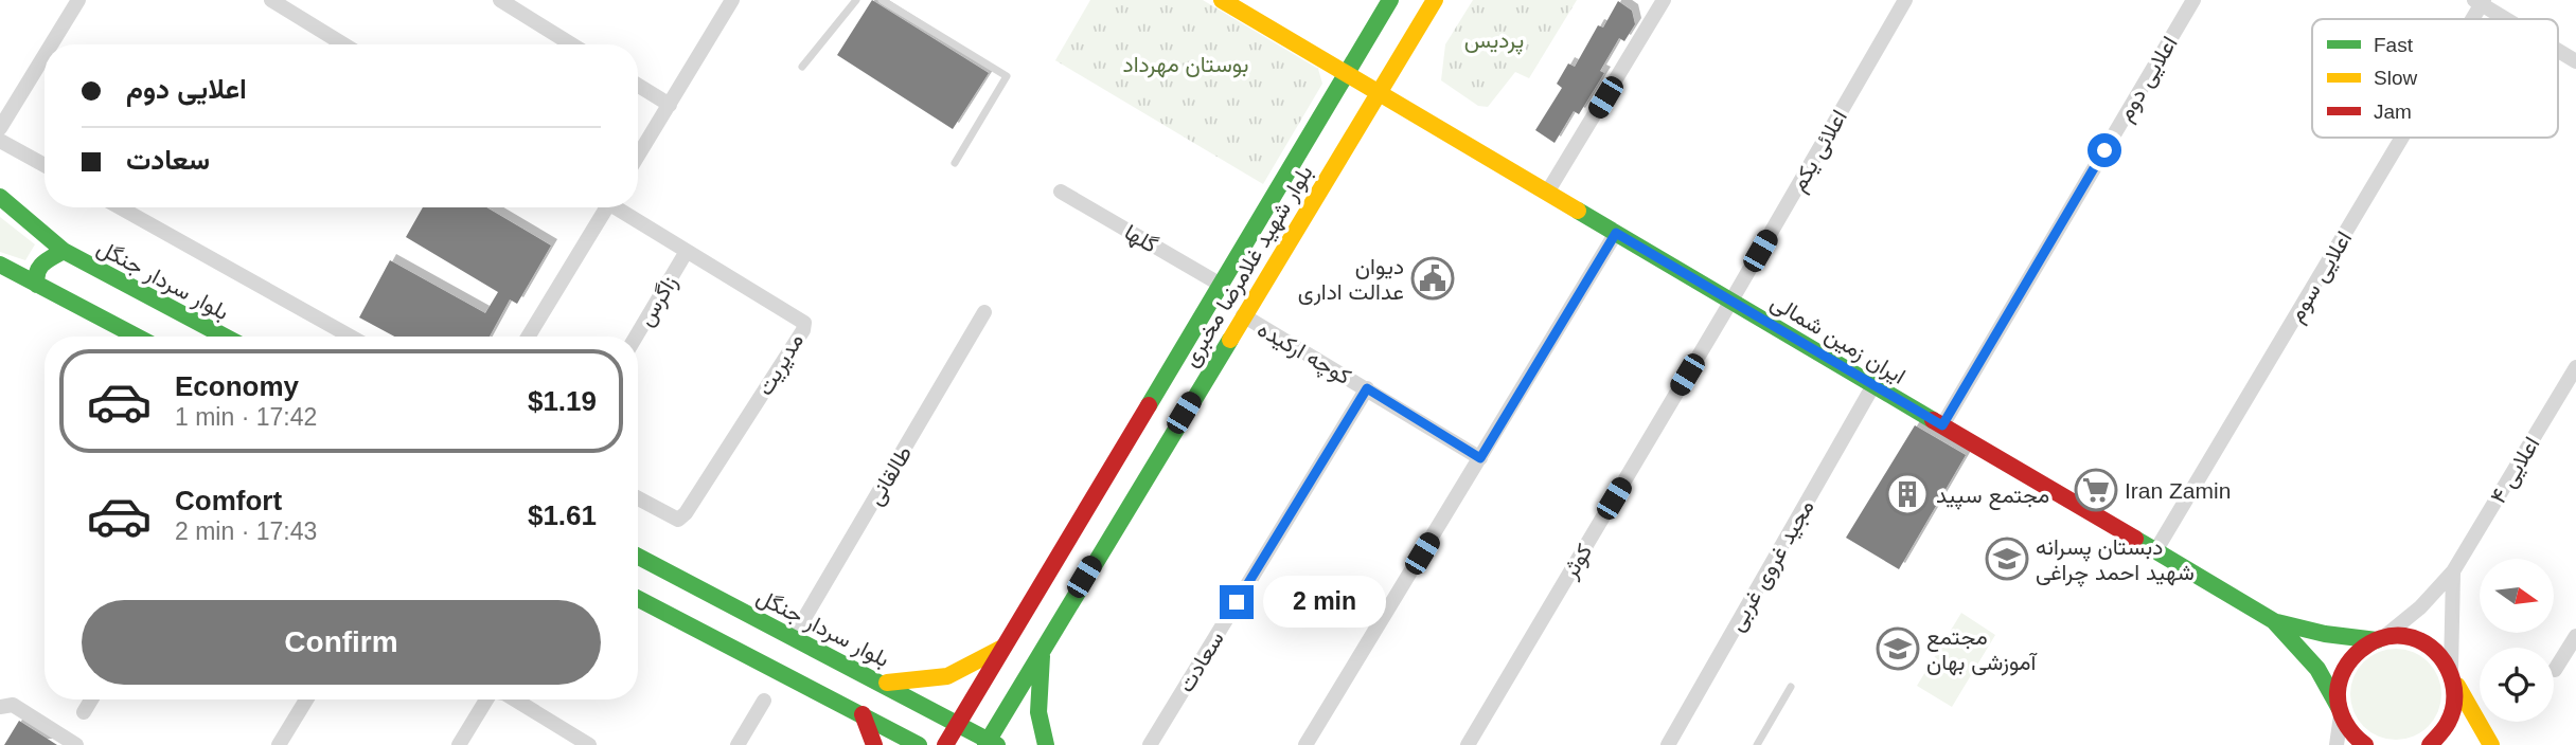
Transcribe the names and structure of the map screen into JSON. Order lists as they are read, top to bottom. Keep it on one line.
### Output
{"streets":{"main road":["بلوار شهید غلامرضا مخبری","بلوار سردار جنگل","ایران زمین شمالی"],"street":["اعلایی دوم","اعلائی یکم","گلها","اعلایی سوم","زاگرس","کوچه ارکیده","مدیریت","اعلایی ۴","طالقانی","کوثر","مجید غروی غربی","سعادت"]},"crossings":[["اعلایی دوم","ایران زمین شمالی"],["اعلائی یکم","ایران زمین شمالی"],["اعلائی یکم","کوثر"],["گلها","بلوار شهید غلامرضا مخبری"],["بلوار شهید غلامرضا مخبری","بلوار سردار جنگل"],["بلوار شهید غلامرضا مخبری","ایران زمین شمالی"],["بلوار شهید غلامرضا مخبری","کوچه ارکیده"],["اعلایی سوم","ایران زمین شمالی"],["بلوار سردار جنگل","طالقانی"],["زاگرس","مدیریت"],["ایران زمین شمالی","اعلایی ۴"],["ایران زمین شمالی","کوثر"],["ایران زمین شمالی","مجید غروی غربی"],["کوچه ارکیده","سعادت"]],"parks":["پردیس","بوستان مهرداد"],"places":{"public building":["دیوان عدالت اداری"],"supermarket":["Iran Zamin"],"building":["مجتمع سپید"],"school or university":["دبستان پسرانه شهید احمد چراغی","مجتمع آموزشی بهان"]},"legend":["Fast","Slow","Jam"],"north":"right","page":{"banner":["اعلایی دوم","سعادت"],"list":[{"name":"Economy","note":"1 min · 17:42","value":"$1.19"},{"name":"Comfort","note":"2 min · 17:43","value":"$1.61"}],"bubble":"2 min","buttons":"Confirm"}}
